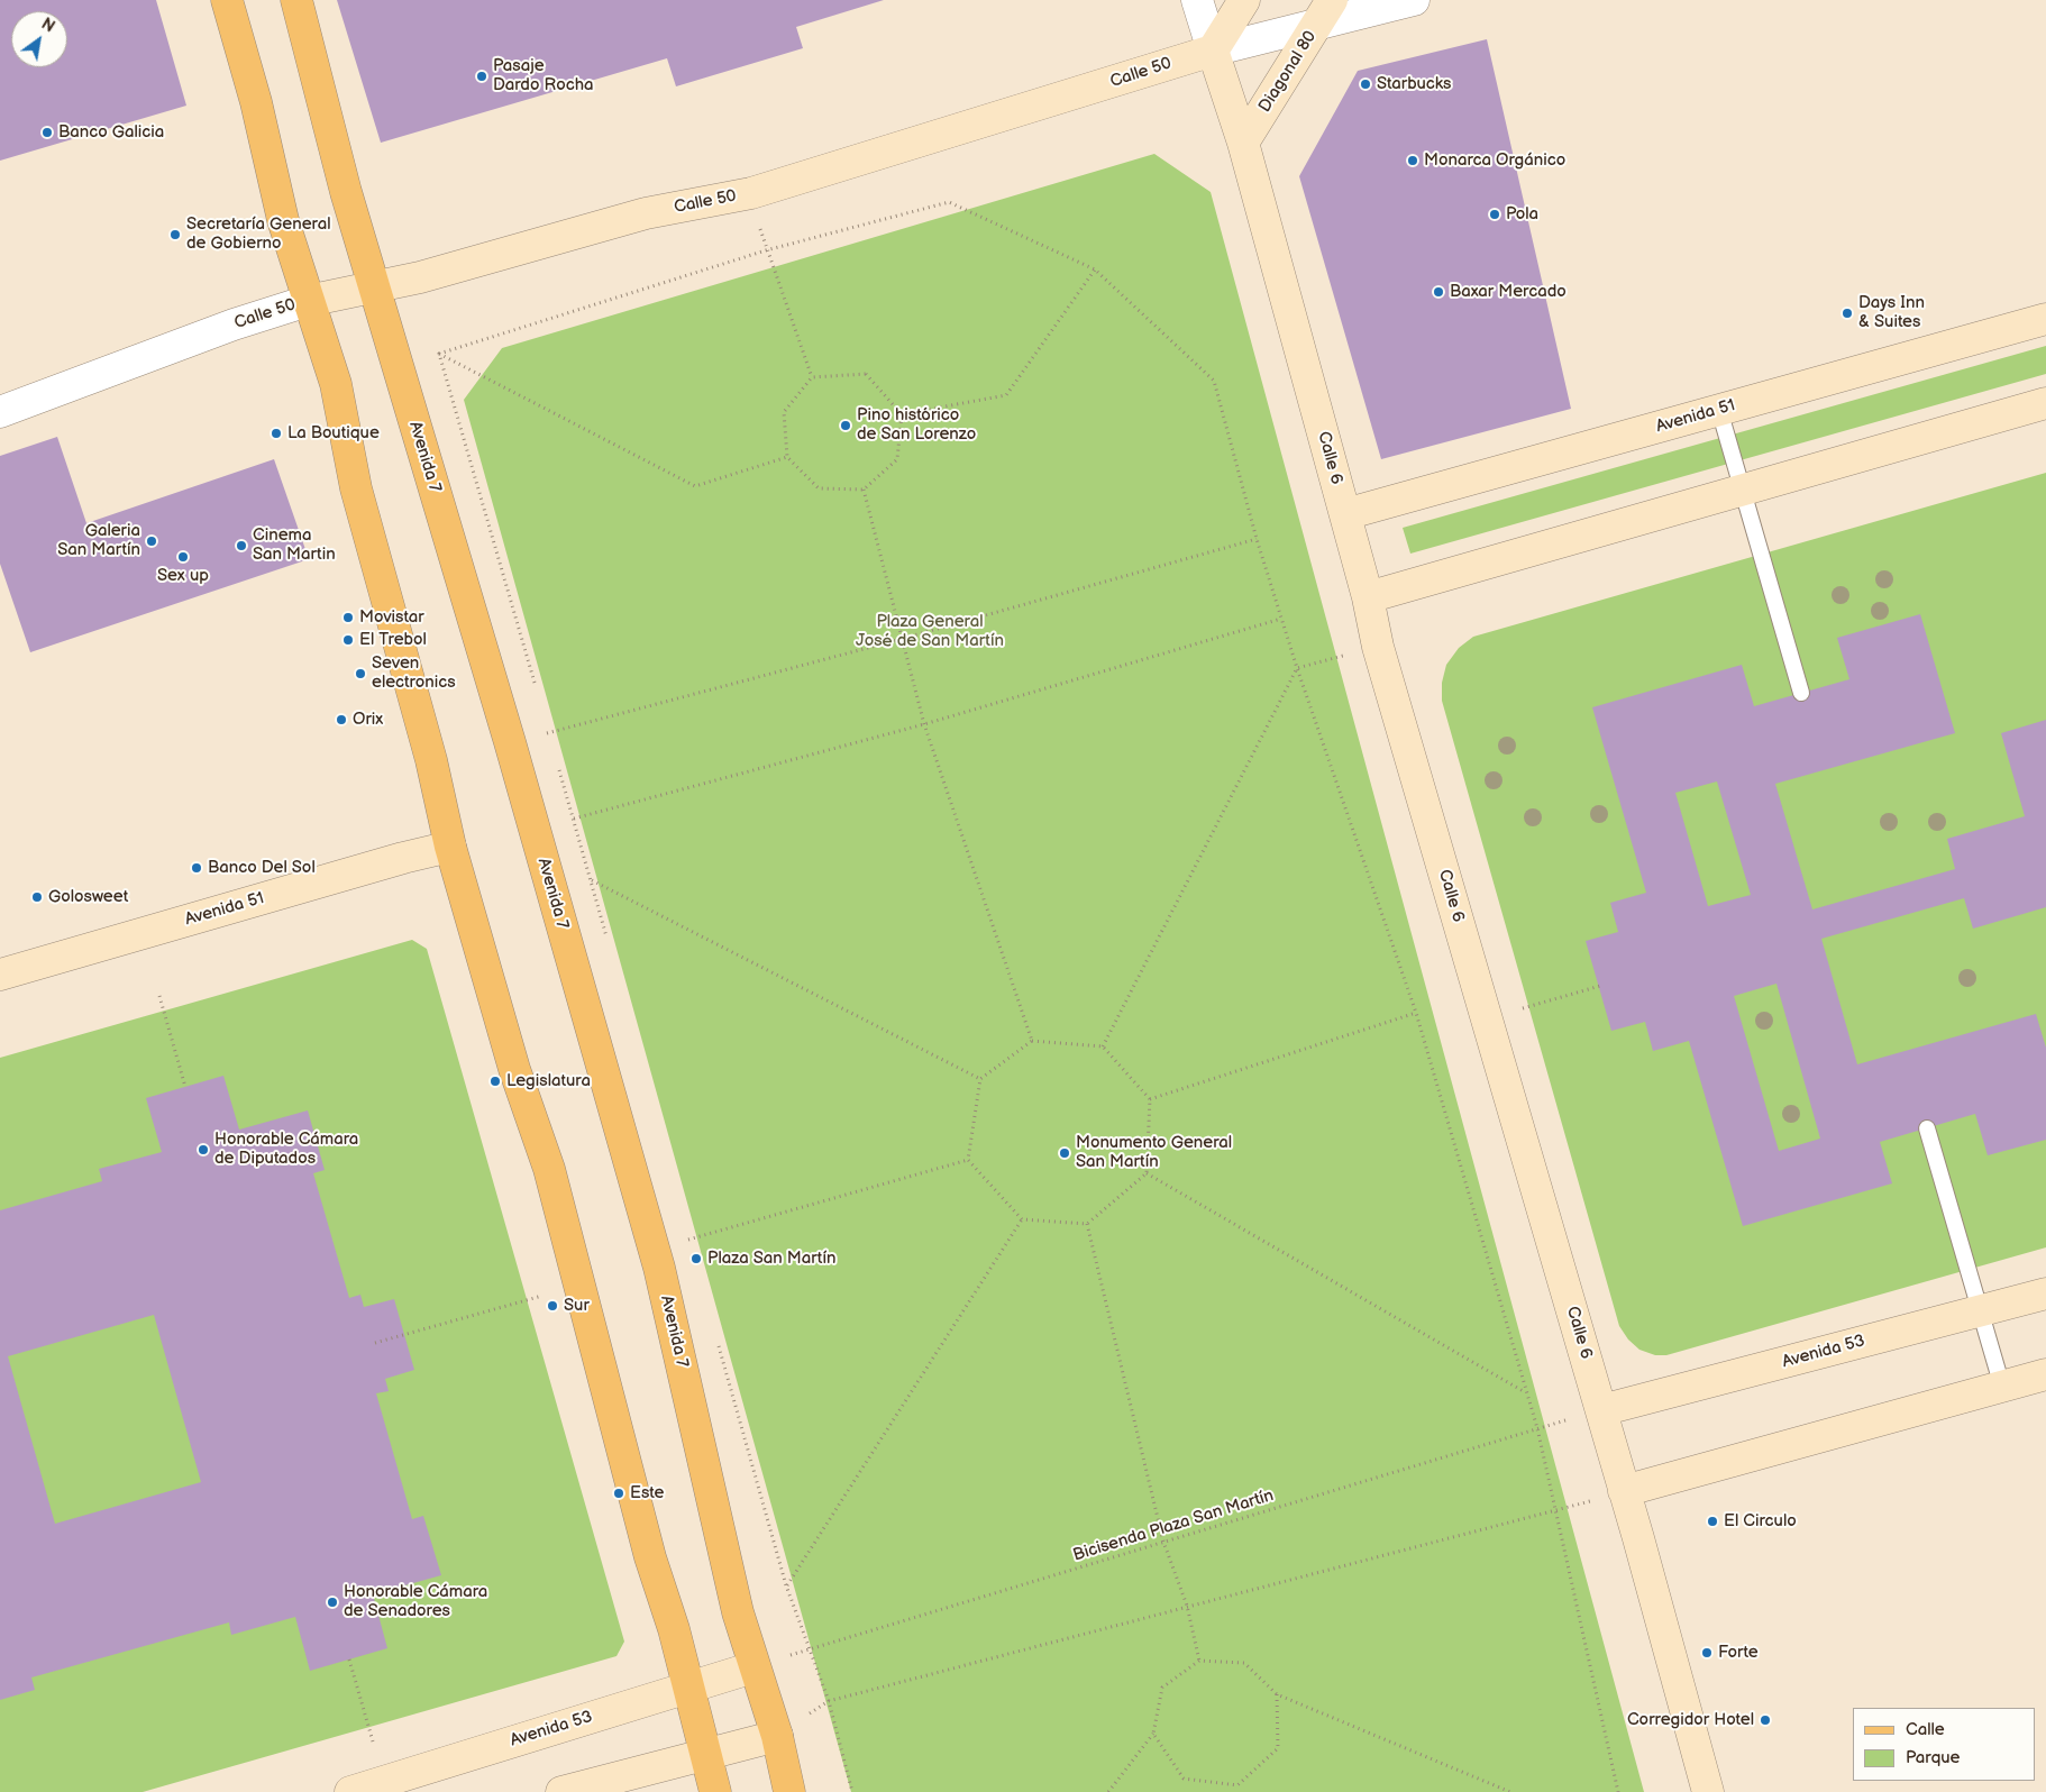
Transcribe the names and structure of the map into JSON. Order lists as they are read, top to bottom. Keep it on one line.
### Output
{"streets":{"main road":["Avenida 7"],"street":["Diagonal 80","Calle 50","Avenida 51","Calle 6","Avenida 53"],"path":["Bicisenda Plaza San Martín"]},"crossings":[["Diagonal 80","Calle 50"],["Diagonal 80","Calle 6"],["Calle 50","Avenida 7"],["Calle 50","Calle 6"],["Avenida 51","Calle 6"],["Avenida 7","Avenida 53"],["Avenida 7","Bicisenda Plaza San Martín"],["Calle 6","Avenida 53"],["Calle 6","Bicisenda Plaza San Martín"],["Avenida 53","Bicisenda Plaza San Martín"]],"parks":["Plaza General José de San Martín"],"places":["Pasaje Dardo Rocha","Starbucks","Banco Galicia","Monarca Orgánico","Pola","Secretaría General de Gobierno","Baxar Mercado","Days Inn & Suites","Pino histórico de San Lorenzo","La Boutique","Galeria San Martín","Cinema San Martin","Sex up","Movistar","El Trebol","Seven electronics","Orix","Banco Del Sol","Golosweet","Legislatura","Honorable Cámara de Diputados","Monumento General San Martín","Plaza San Martín","Sur","Este","El Circulo","Honorable Cámara de Senadores","Forte","Corregidor Hotel"],"legend":["Calle","Parque"],"north":"top right"}
